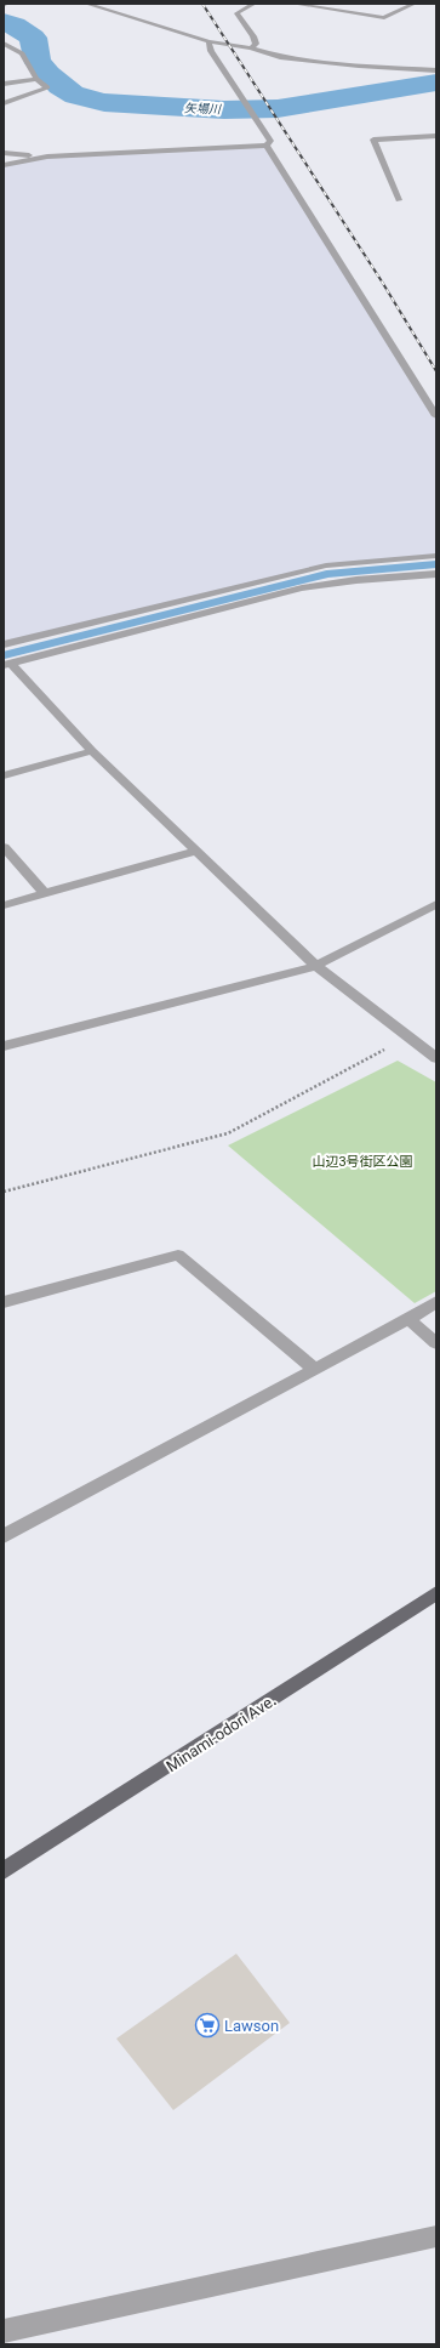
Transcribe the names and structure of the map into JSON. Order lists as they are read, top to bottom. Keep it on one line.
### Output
{"streets":{"main road":["Minami-odori Ave."]},"water":["矢場川"],"parks":["山辺3号街区公園"],"places":{"supermarket":["Lawson"]}}
